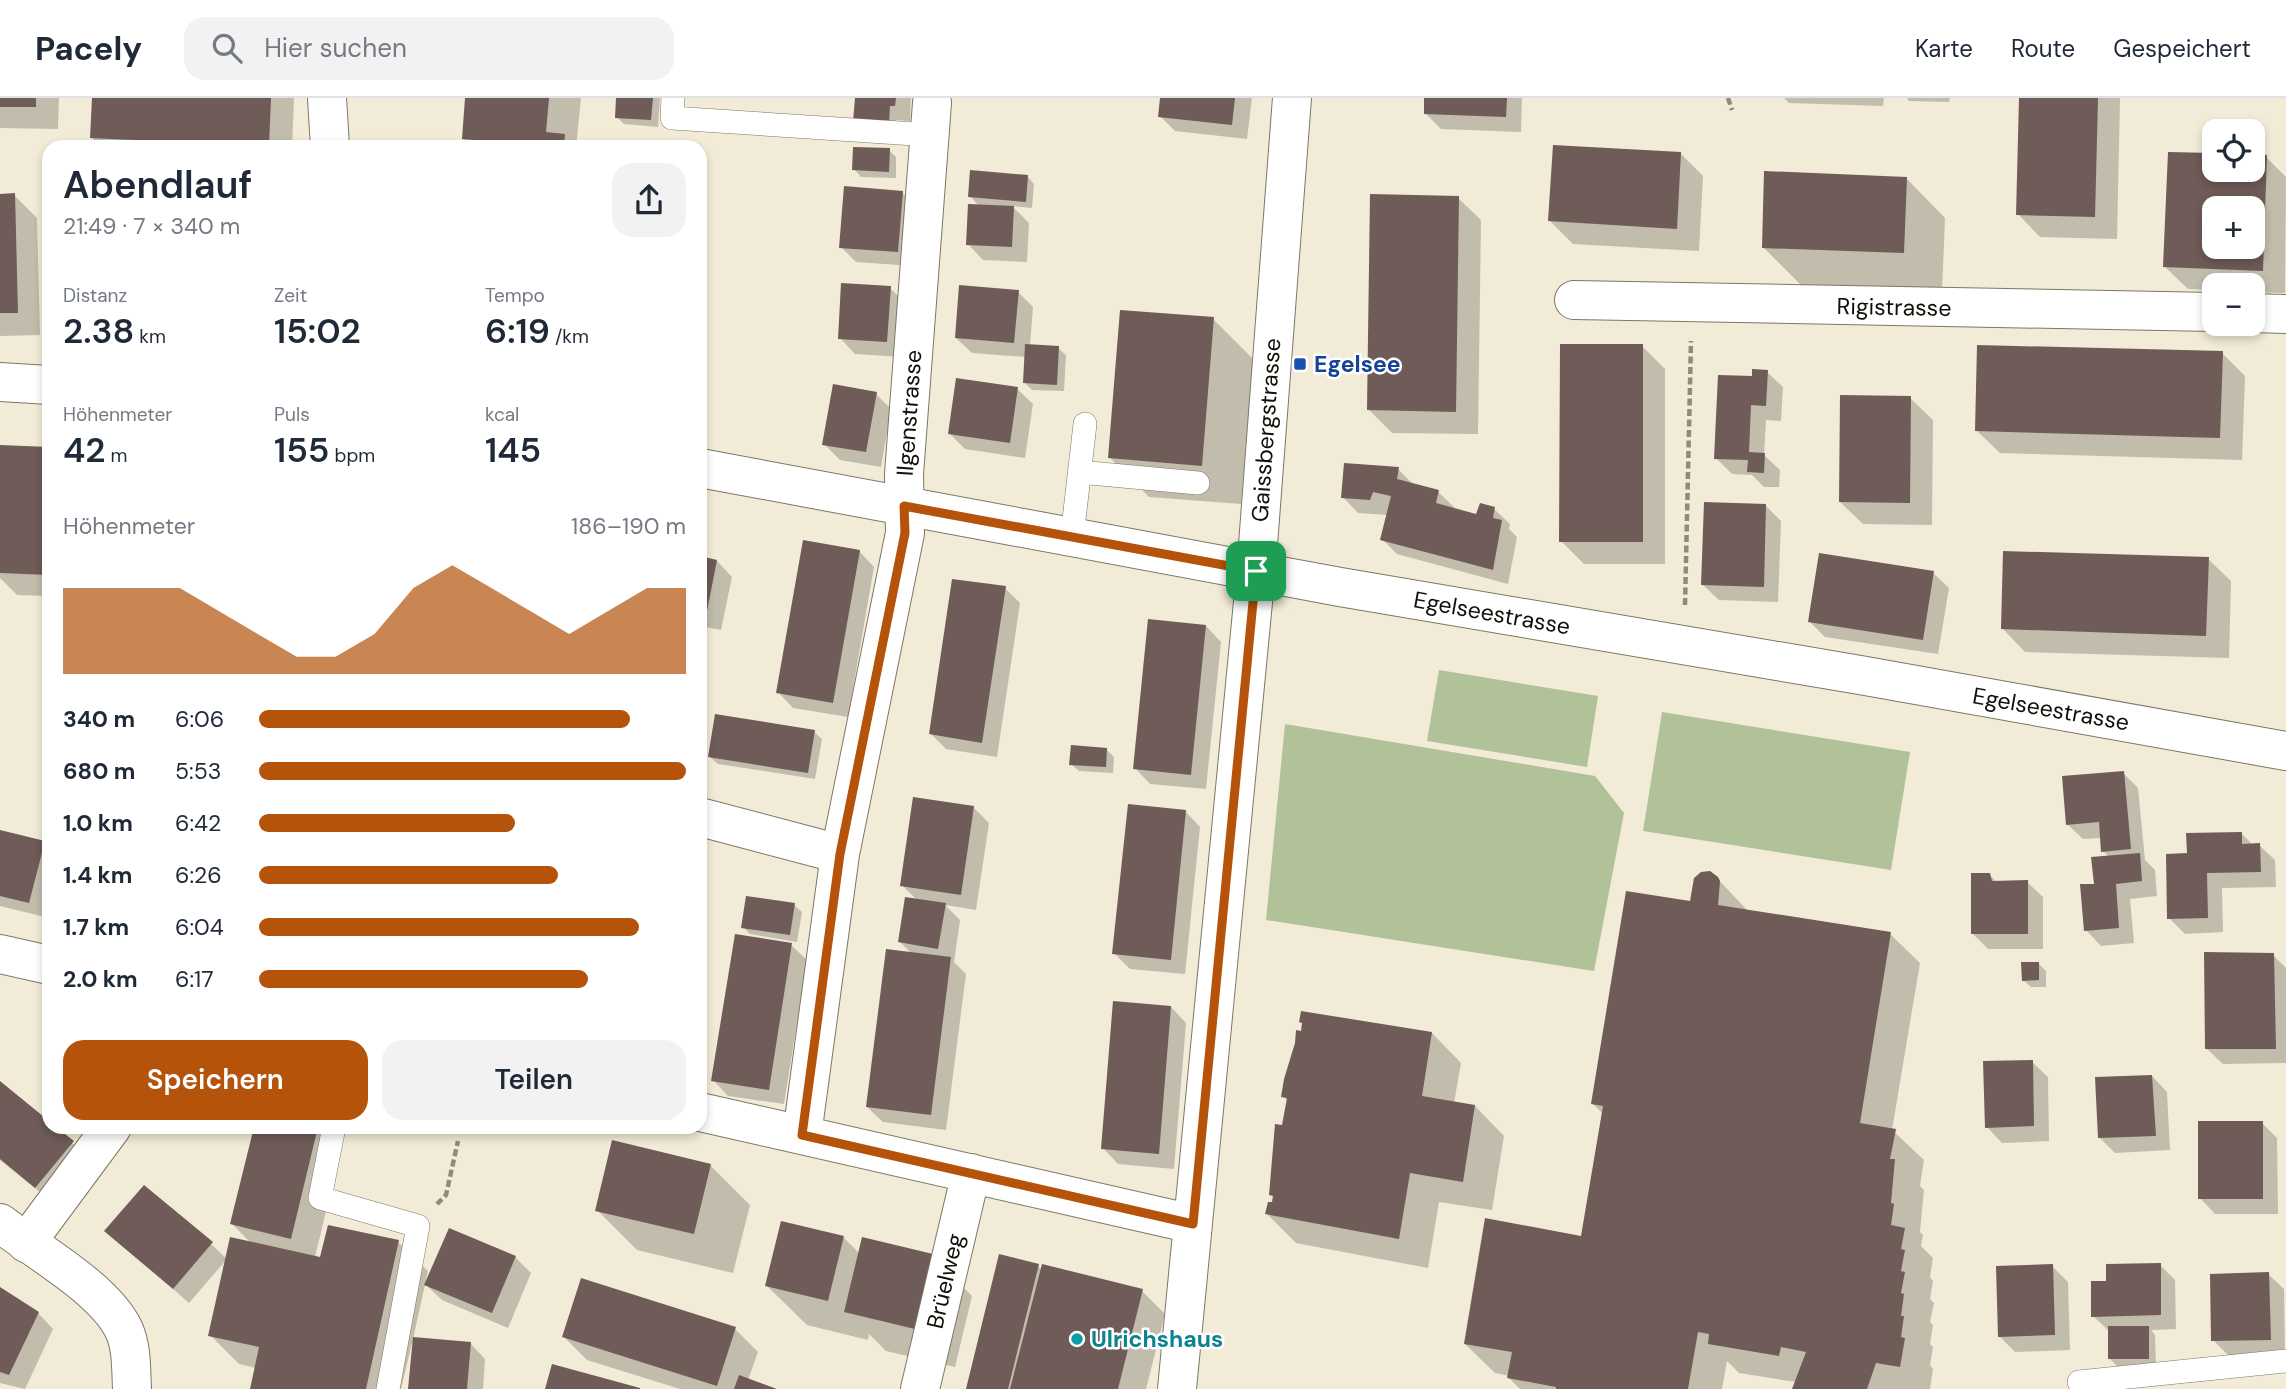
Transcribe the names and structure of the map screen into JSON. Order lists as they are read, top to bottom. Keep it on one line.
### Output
{"streets":{"street":["Rigistrasse","Ilgenstrasse","Gaissbergstrasse","Egelseestrasse","Brüelweg"]},"crossings":[["Ilgenstrasse","Egelseestrasse"],["Gaissbergstrasse","Egelseestrasse"]],"places":{"transit":["Egelsee"],"other":["Ulrichshaus"]},"page":{"header":"Pacely","search":"Hier suchen","nav":["Karte","Route","Gespeichert"],"map_buttons":["+","−"],"heading":["Abendlauf","21:49 · 7 × 340 m"],"stats":[["Distanz","2.38 km"],["Zeit","15:02"],["Tempo","6:19 /km"],["Höhenmeter","42 m"],["Puls","155 bpm"],["kcal","145"]],"chart":["Höhenmeter","186–190 m"],"list":[{"name":"340 m","note":"6:06"},{"name":"680 m","note":"5:53"},{"name":"1.0 km","note":"6:42"},{"name":"1.4 km","note":"6:26"},{"name":"1.7 km","note":"6:04"},{"name":"2.0 km","note":"6:17"}],"buttons":["Speichern","Teilen"]}}
